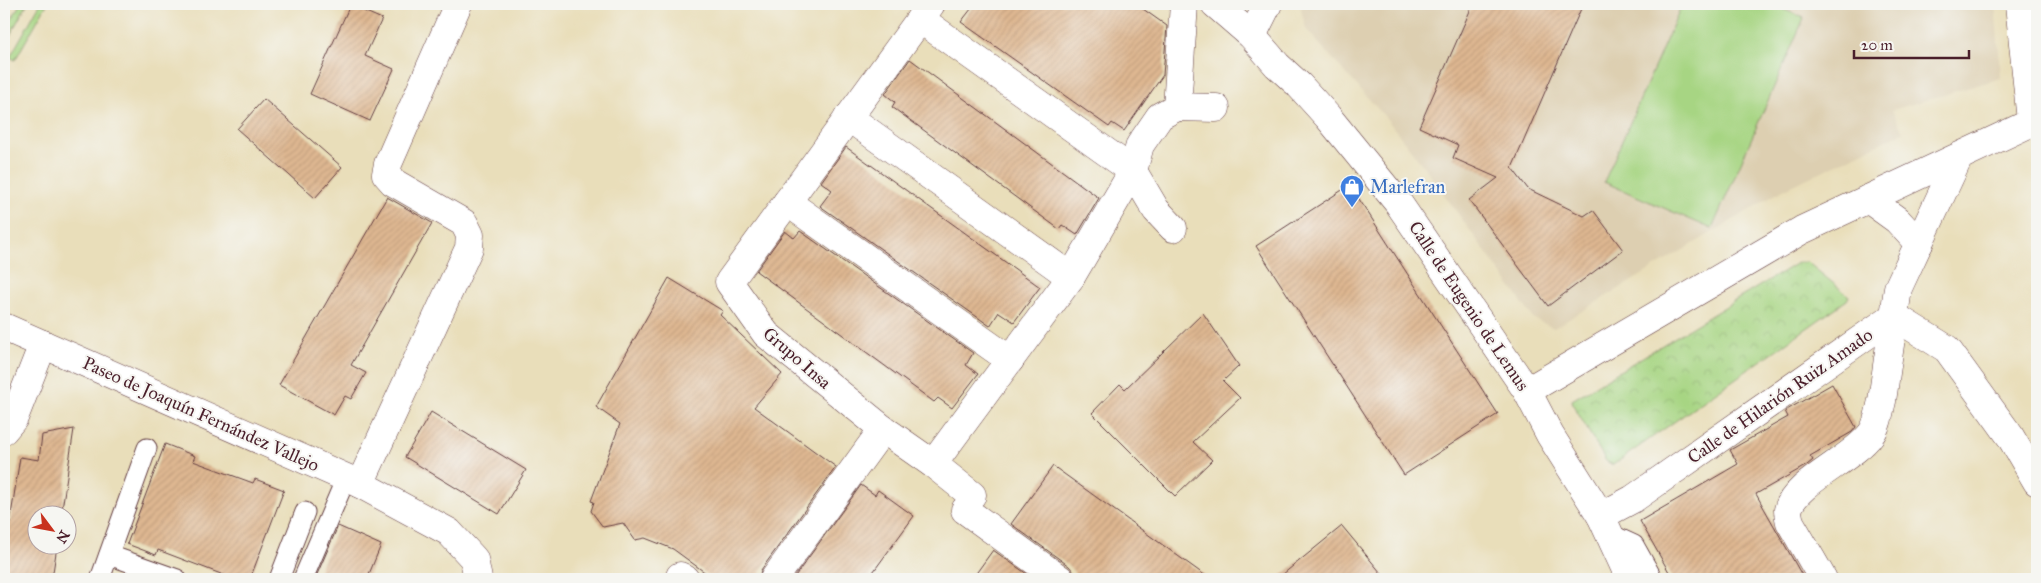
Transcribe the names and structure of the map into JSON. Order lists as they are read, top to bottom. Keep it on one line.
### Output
{"streets":{"street":["Calle de Eugenio de Lemus","Grupo Insa","Calle de Hilarión Ruiz Amado","Paseo de Joaquín Fernández Vallejo"]},"crossings":[["Calle de Eugenio de Lemus","Calle de Hilarión Ruiz Amado"]],"places":{"shop":["Marlefran"]},"scale_bar":"20 m","north":"bottom right"}
